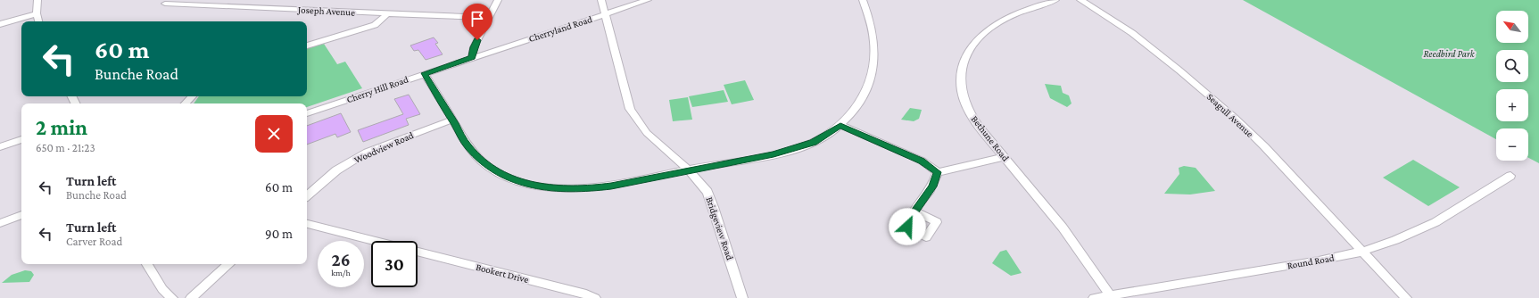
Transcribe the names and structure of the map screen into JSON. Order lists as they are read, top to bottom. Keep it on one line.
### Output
{"streets":{"street":["Joseph Avenue","Cherryland Road","Cherry Hill Road","Seagull Avenue","Bethune Road","Woodview Road","Bridgeview Road","Round Road","Bookert Drive"]},"crossings":[["Cherryland Road","Cherry Hill Road"],["Cherryland Road","Bridgeview Road"],["Seagull Avenue","Round Road"],["Bethune Road","Round Road"]],"parks":["Reedbird Park"],"north":"top left","page":{"map_buttons":["+","−"],"turn":["60 m","Bunche Road"],"heading":["2 min","650 m · 21:23"],"list":[{"name":"Turn left","note":"Bunche Road","value":"60 m"},{"name":"Turn left","note":"Carver Road","value":"90 m"}],"speed":"26 km/h","limit":"30"}}
